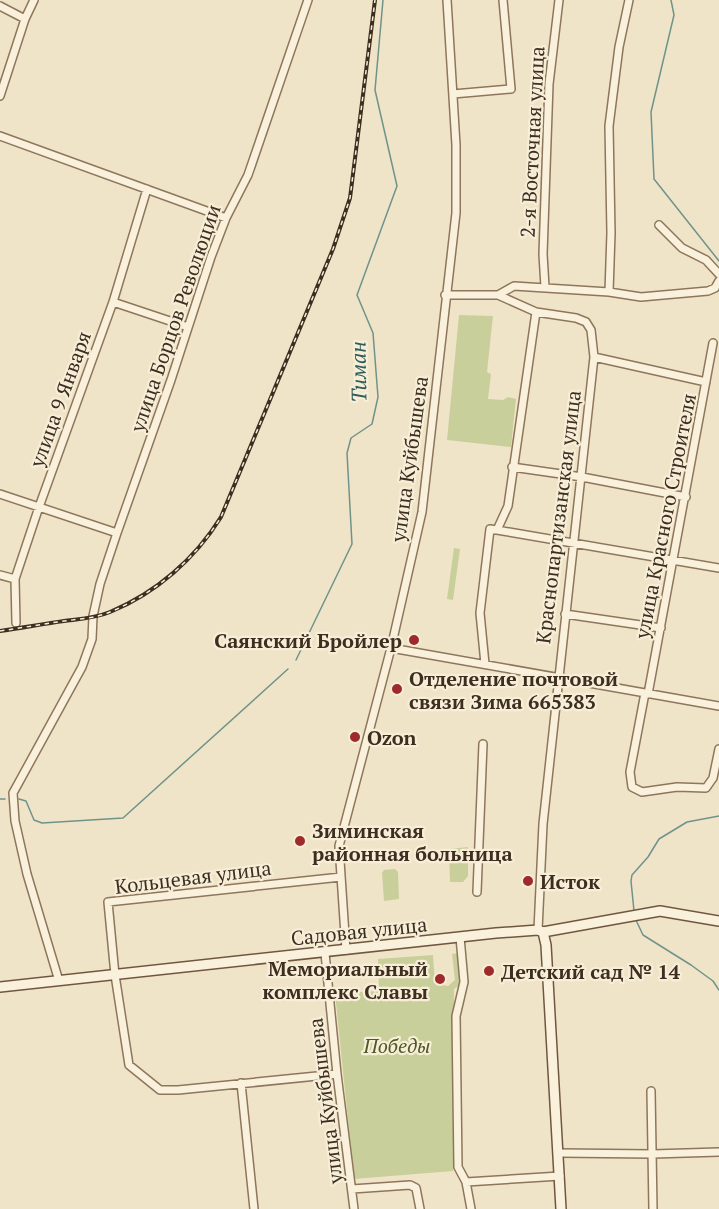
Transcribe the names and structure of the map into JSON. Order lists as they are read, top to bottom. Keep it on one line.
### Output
{"streets":{"street":["2-я Восточная улица","улица Борцов Революции","улица 9 Января","улица Куйбышева","улица Красного Строителя","Краснопартизанская улица","Кольцевая улица","Садовая улица"]},"crossings":[["улица Борцов Революции","Садовая улица"],["улица Куйбышева","Кольцевая улица"],["улица Куйбышева","Садовая улица"],["Краснопартизанская улица","Садовая улица"],["Кольцевая улица","Садовая улица"]],"water":["Тиман"],"parks":["Победы"],"places":["Саянский Бройлер","Отделение почтовой связи Зима 665383","Ozon","Зиминская районная больница","Исток","Детский сад № 14","Мемориальный комплекс Славы"]}
